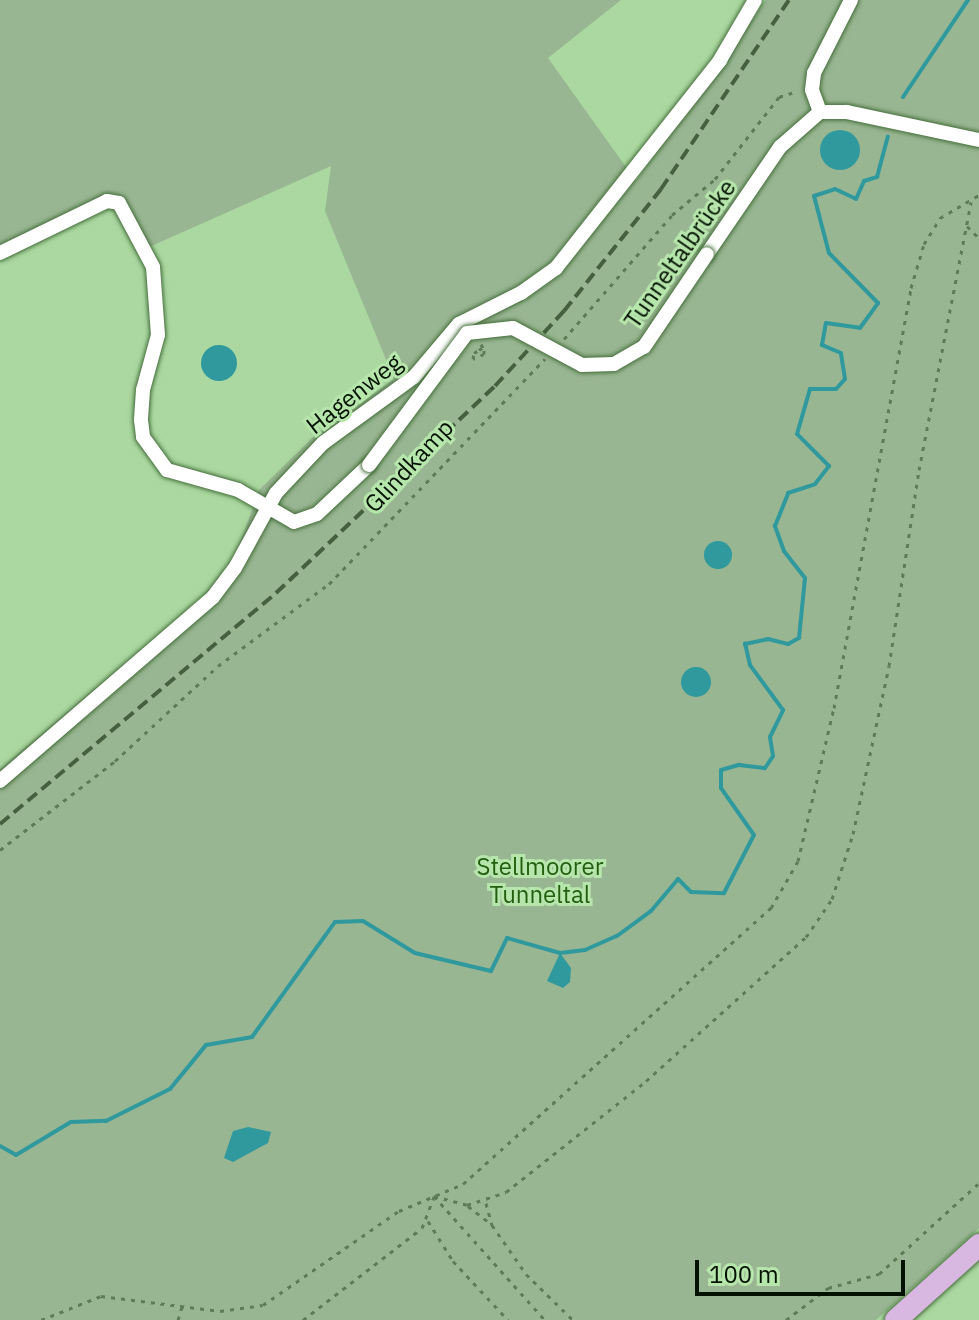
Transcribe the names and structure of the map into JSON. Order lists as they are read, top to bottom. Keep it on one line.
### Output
{"streets":{"street":["Tunneltalbrücke","Hagenweg"],"path":["Glindkamp"]},"crossings":[["Tunneltalbrücke","Hagenweg"]],"parks":["Stellmoorer Tunneltal"],"scale_bar":"100 m"}
